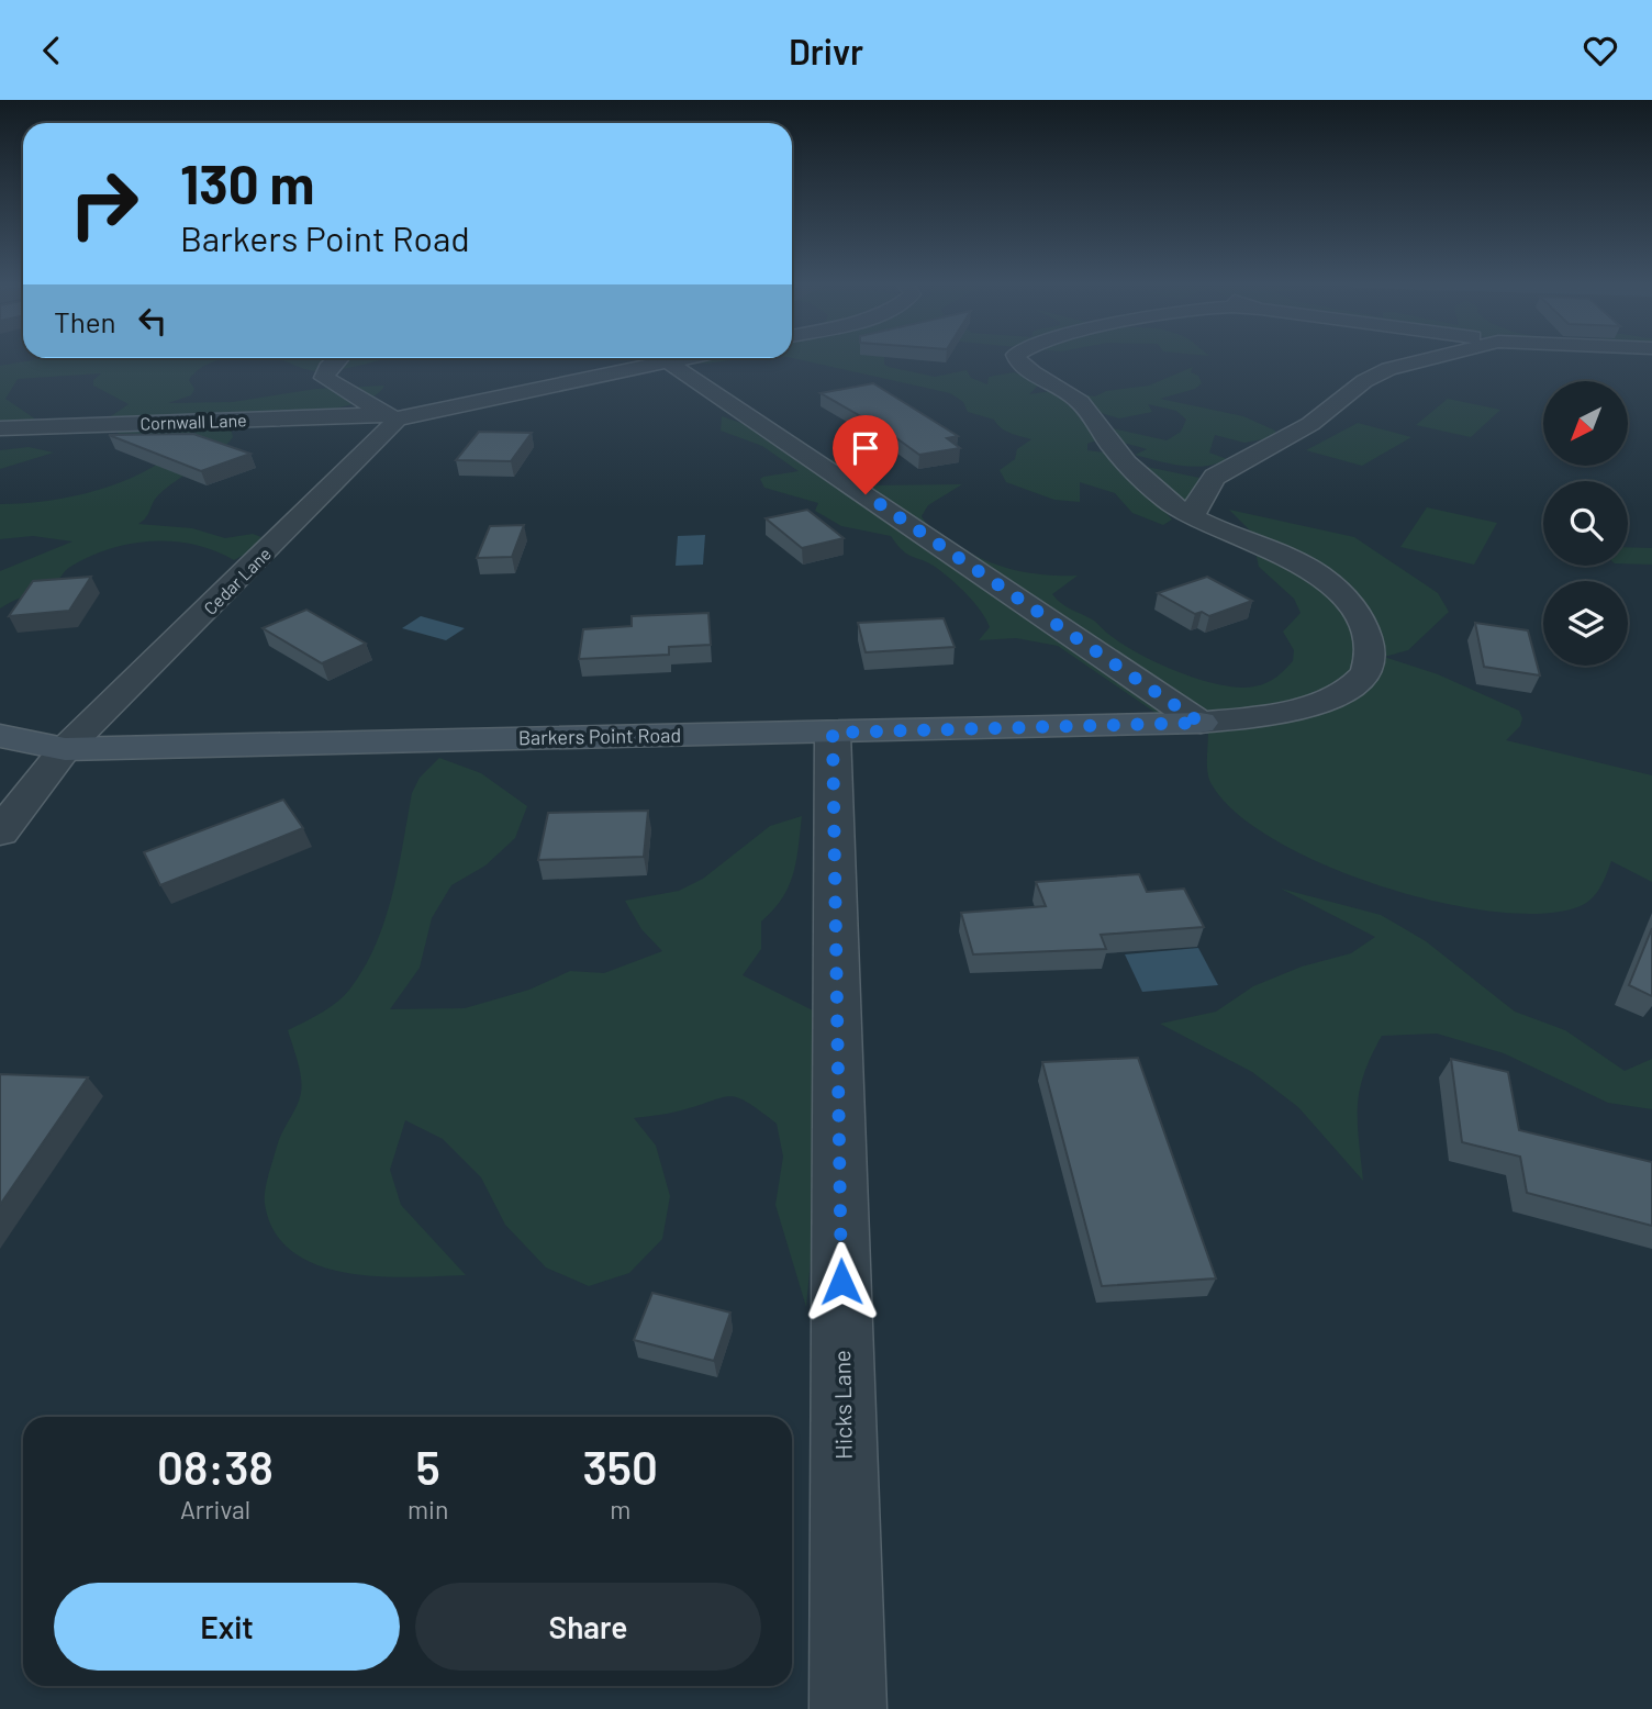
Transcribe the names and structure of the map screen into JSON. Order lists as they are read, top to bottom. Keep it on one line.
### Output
{"streets":{"street":["Cornwall Lane","Cedar Lane","Barkers Point Road","Hicks Lane"]},"crossings":[["Cornwall Lane","Cedar Lane"],["Cedar Lane","Barkers Point Road"],["Barkers Point Road","Hicks Lane"]],"north":"bottom left","page":{"header":"Drivr","turn":["130 m","Barkers Point Road"],"then":"Then","eta":["08:38","Arrival","5","min","350","m"],"buttons":["Exit","Share"]}}
